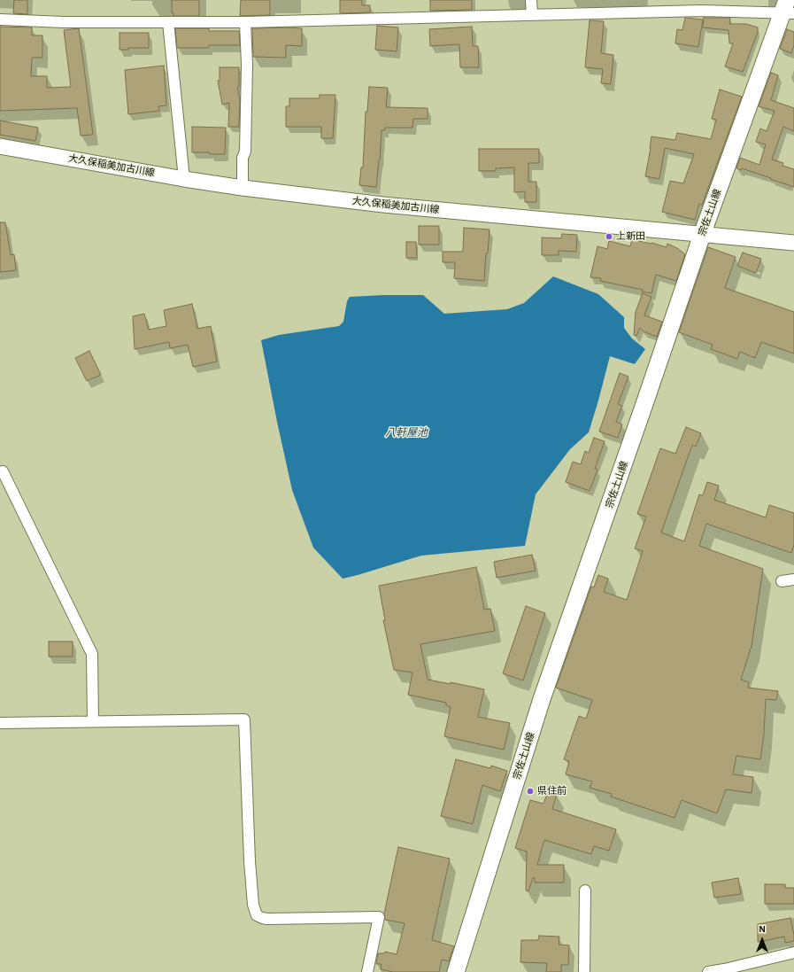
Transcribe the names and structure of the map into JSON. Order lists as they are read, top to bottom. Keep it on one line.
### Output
{"streets":{"main road":["大久保稲美加古川線","宗佐土山線"]},"crossings":[["大久保稲美加古川線","宗佐土山線"]],"water":["八軒屋池"],"places":["上新田","県住前"],"north":"top"}
